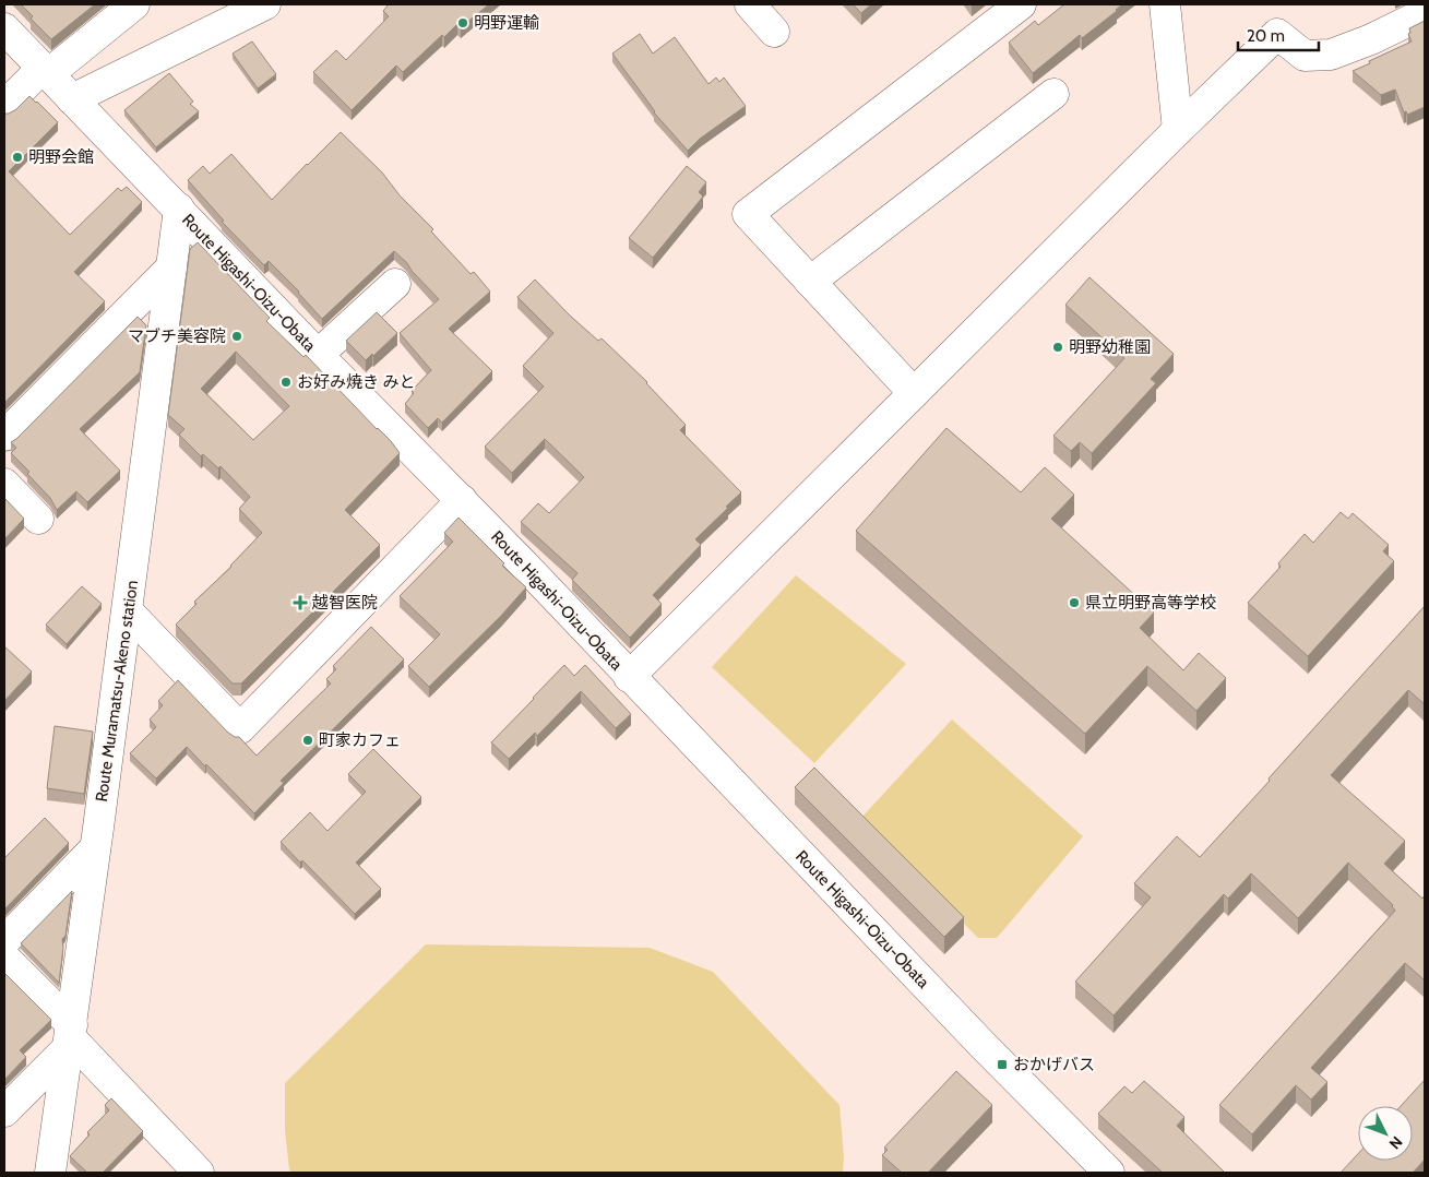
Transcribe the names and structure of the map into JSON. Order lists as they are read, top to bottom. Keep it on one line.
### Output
{"streets":{"street":["Route Higashi-Oizu-Obata","Route Muramatsu-Akeno station"]},"crossings":[["Route Higashi-Oizu-Obata","Route Muramatsu-Akeno station"]],"places":{"other":["明野運輸","明野会館","マブチ美容院","明野幼稚園","お好み焼き みと","県立明野高等学校","町家カフェ"],"health":["越智医院"],"transit":["おかげバス"]},"scale_bar":"20 m","north":"bottom right"}
